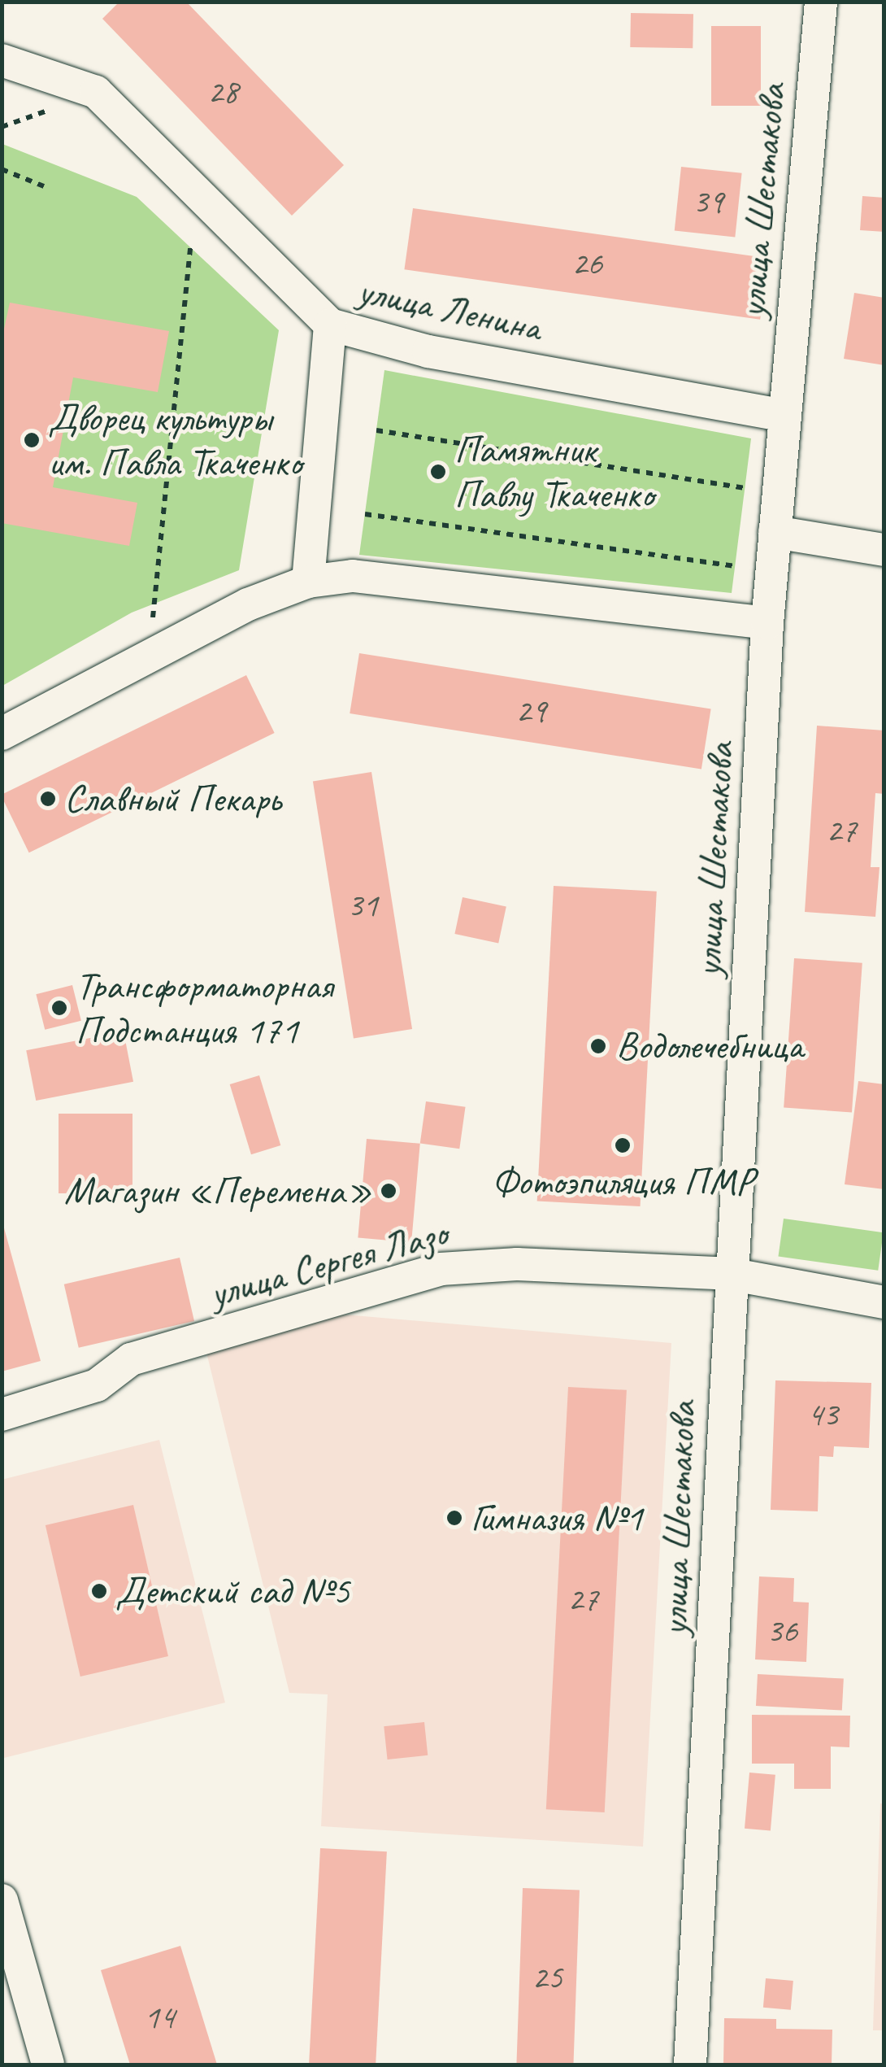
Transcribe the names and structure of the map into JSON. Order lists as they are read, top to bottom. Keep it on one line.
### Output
{"streets":{"street":["улица Шестакова","улица Ленина","улица Сергея Лазо"]},"crossings":[["улица Шестакова","улица Ленина"],["улица Шестакова","улица Сергея Лазо"]],"places":["Дворец культуры им. Павла Ткаченко","Памятник Павлу Ткаченко","Славный Пекарь","Трансформаторная Подстанция 171","Водолечебница","Фотоэпиляция ПМР","Магазин «Перемена»","Гимназия №1","Детский сад №5"],"house_numbers":["28","39","26","29","27","31","43","27","36","25","14"]}
